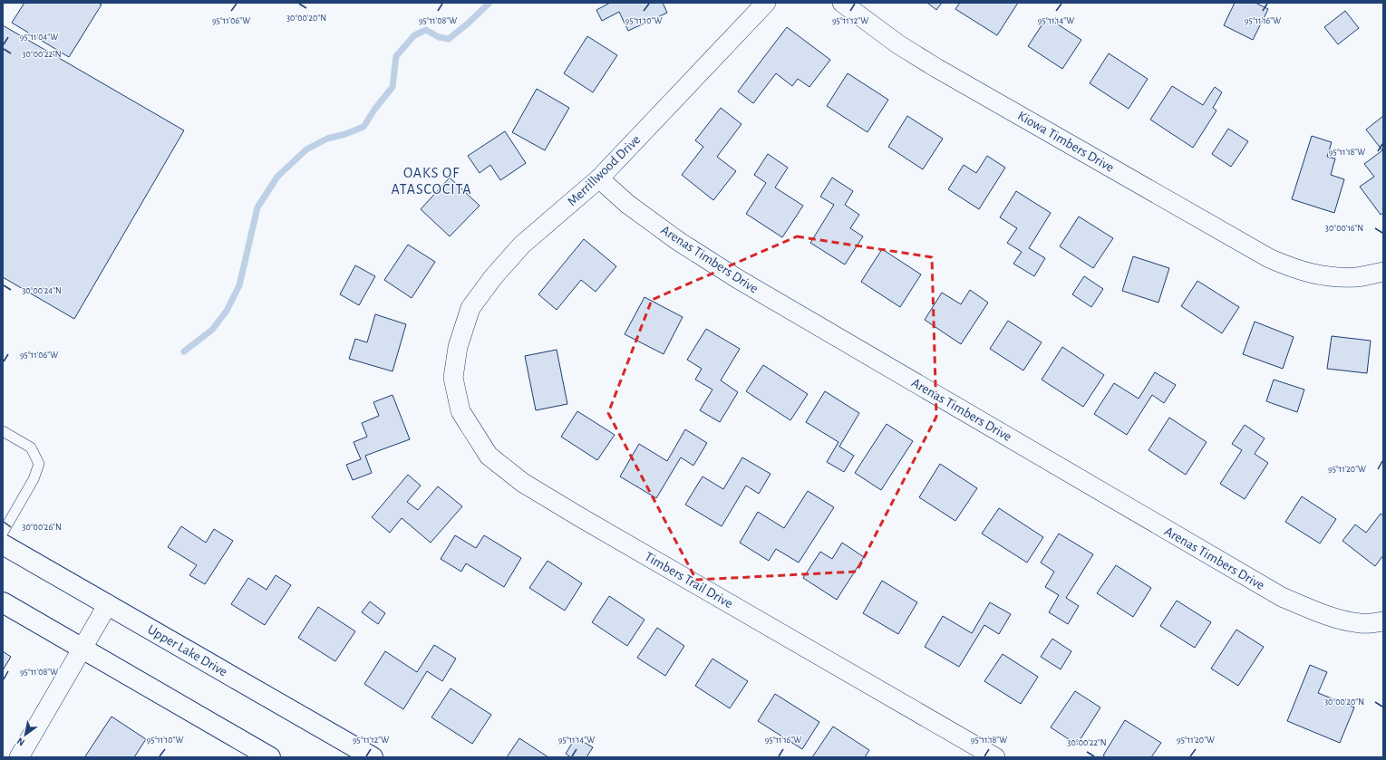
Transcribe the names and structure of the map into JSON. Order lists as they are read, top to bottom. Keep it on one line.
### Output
{"streets":{"street":["Kiowa Timbers Drive","Merrillwood Drive","Arenas Timbers Drive","Timbers Trail Drive","Upper Lake Drive"]},"crossings":[["Merrillwood Drive","Arenas Timbers Drive"],["Merrillwood Drive","Timbers Trail Drive"]],"districts":["OAKS OF ATASCOCITA"],"north":"bottom left","coordinates":["30°00'20\"N","95°11'10\"W","95°11'06\"W","95°11'08\"W","95°11'12\"W","95°11'14\"W","95°11'16\"W","95°11'04\"W","30°00'22\"N","95°11'18\"W","30°00'16\"N","30°00'24\"N","95°11'20\"W","30°00'26\"N"]}
